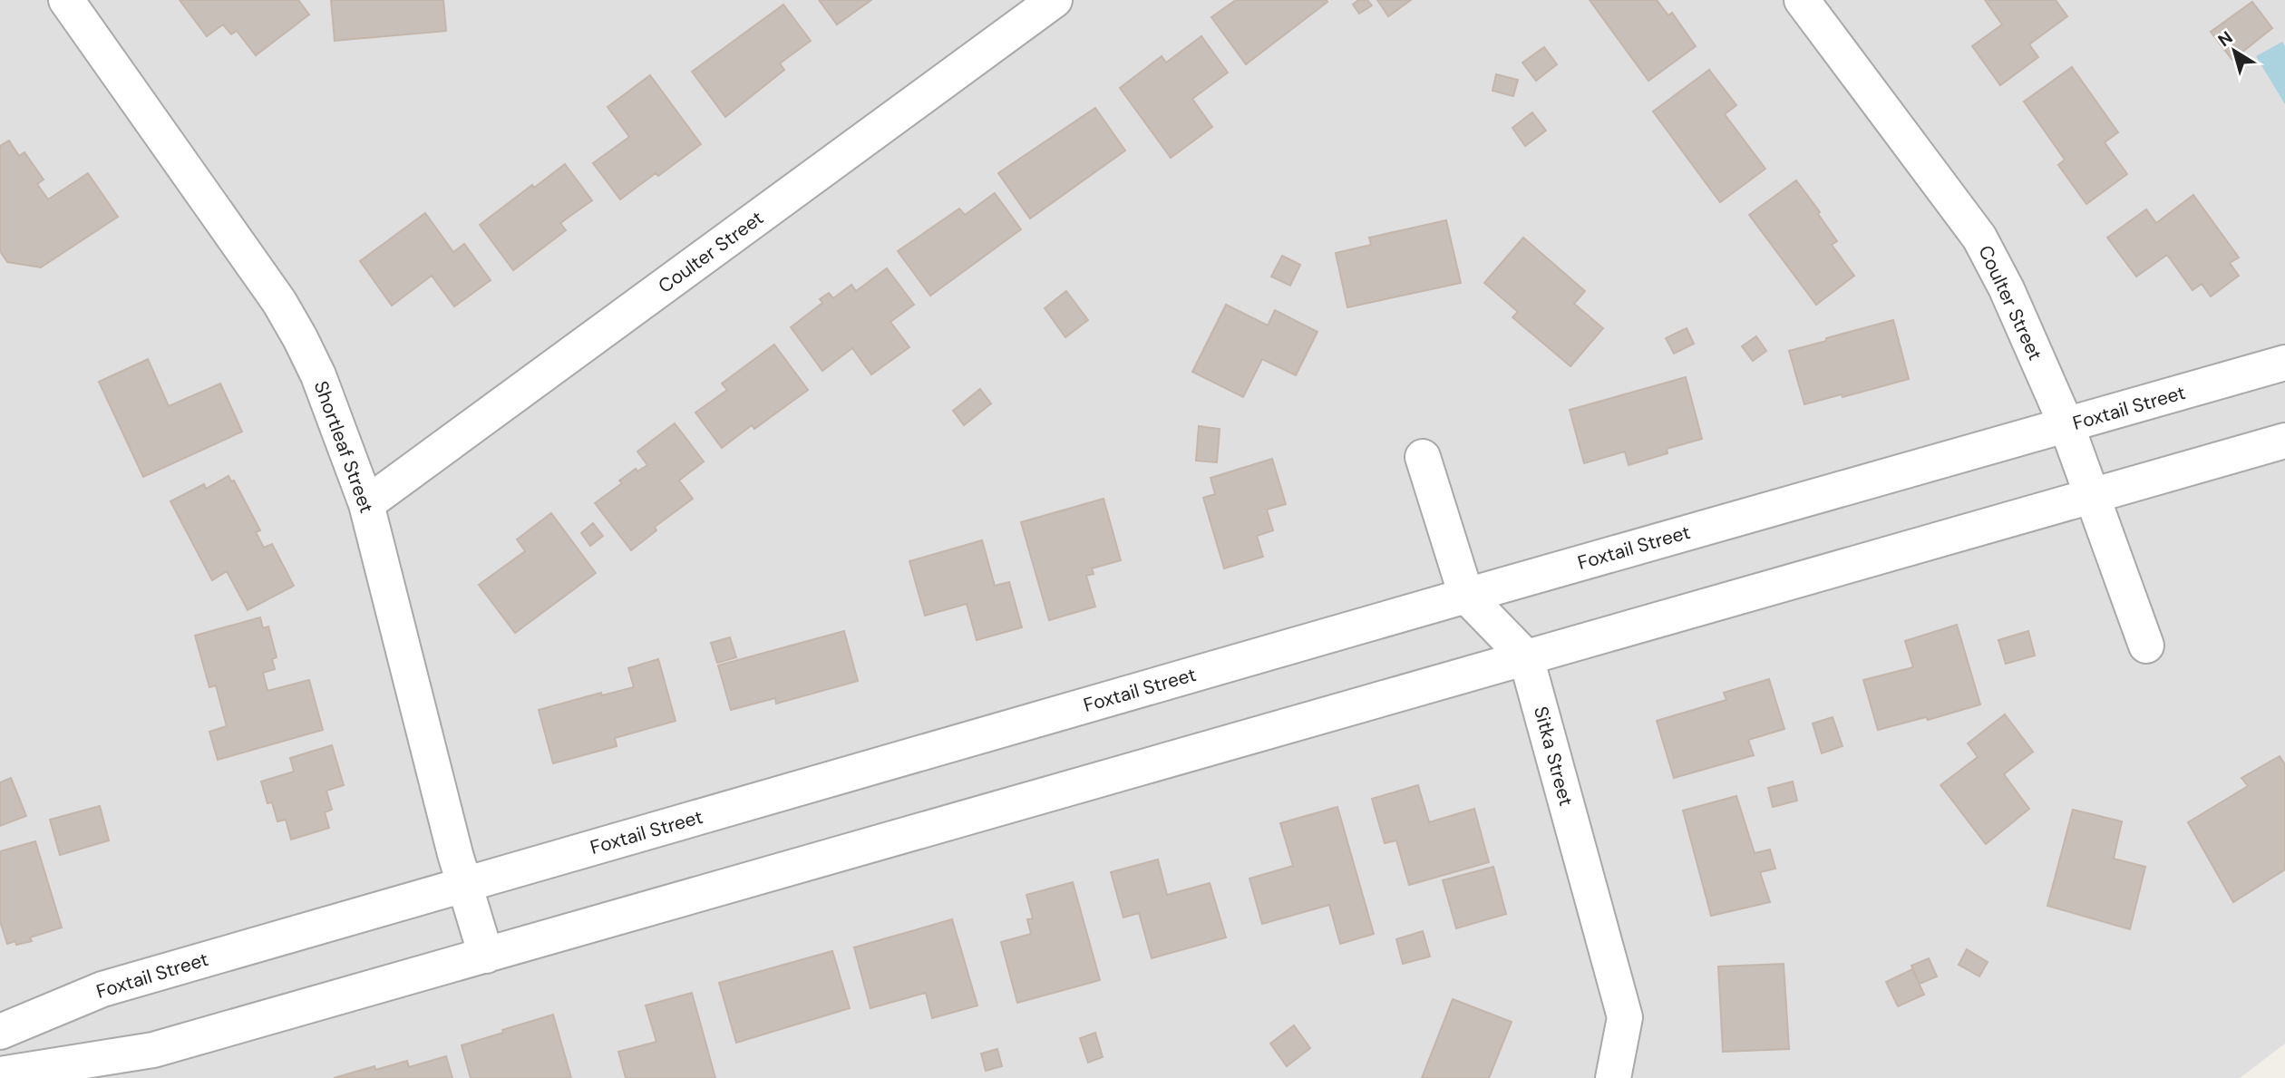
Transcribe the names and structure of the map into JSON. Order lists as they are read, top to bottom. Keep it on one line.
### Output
{"streets":{"street":["Coulter Street","Foxtail Street","Shortleaf Street","Sitka Street"]},"crossings":[["Coulter Street","Foxtail Street"],["Coulter Street","Shortleaf Street"],["Foxtail Street","Shortleaf Street"],["Foxtail Street","Sitka Street"]],"north":"top left"}
